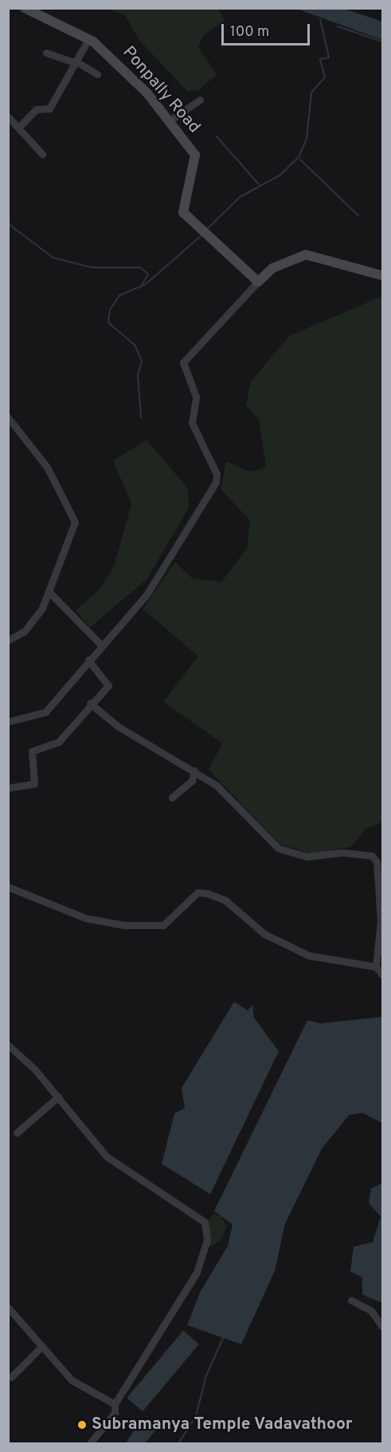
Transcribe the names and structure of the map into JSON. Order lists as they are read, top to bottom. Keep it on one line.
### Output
{"streets":{"main road":["Ponpally Road"]},"places":["Subramanya Temple Vadavathoor"],"scale_bar":"100 m"}
